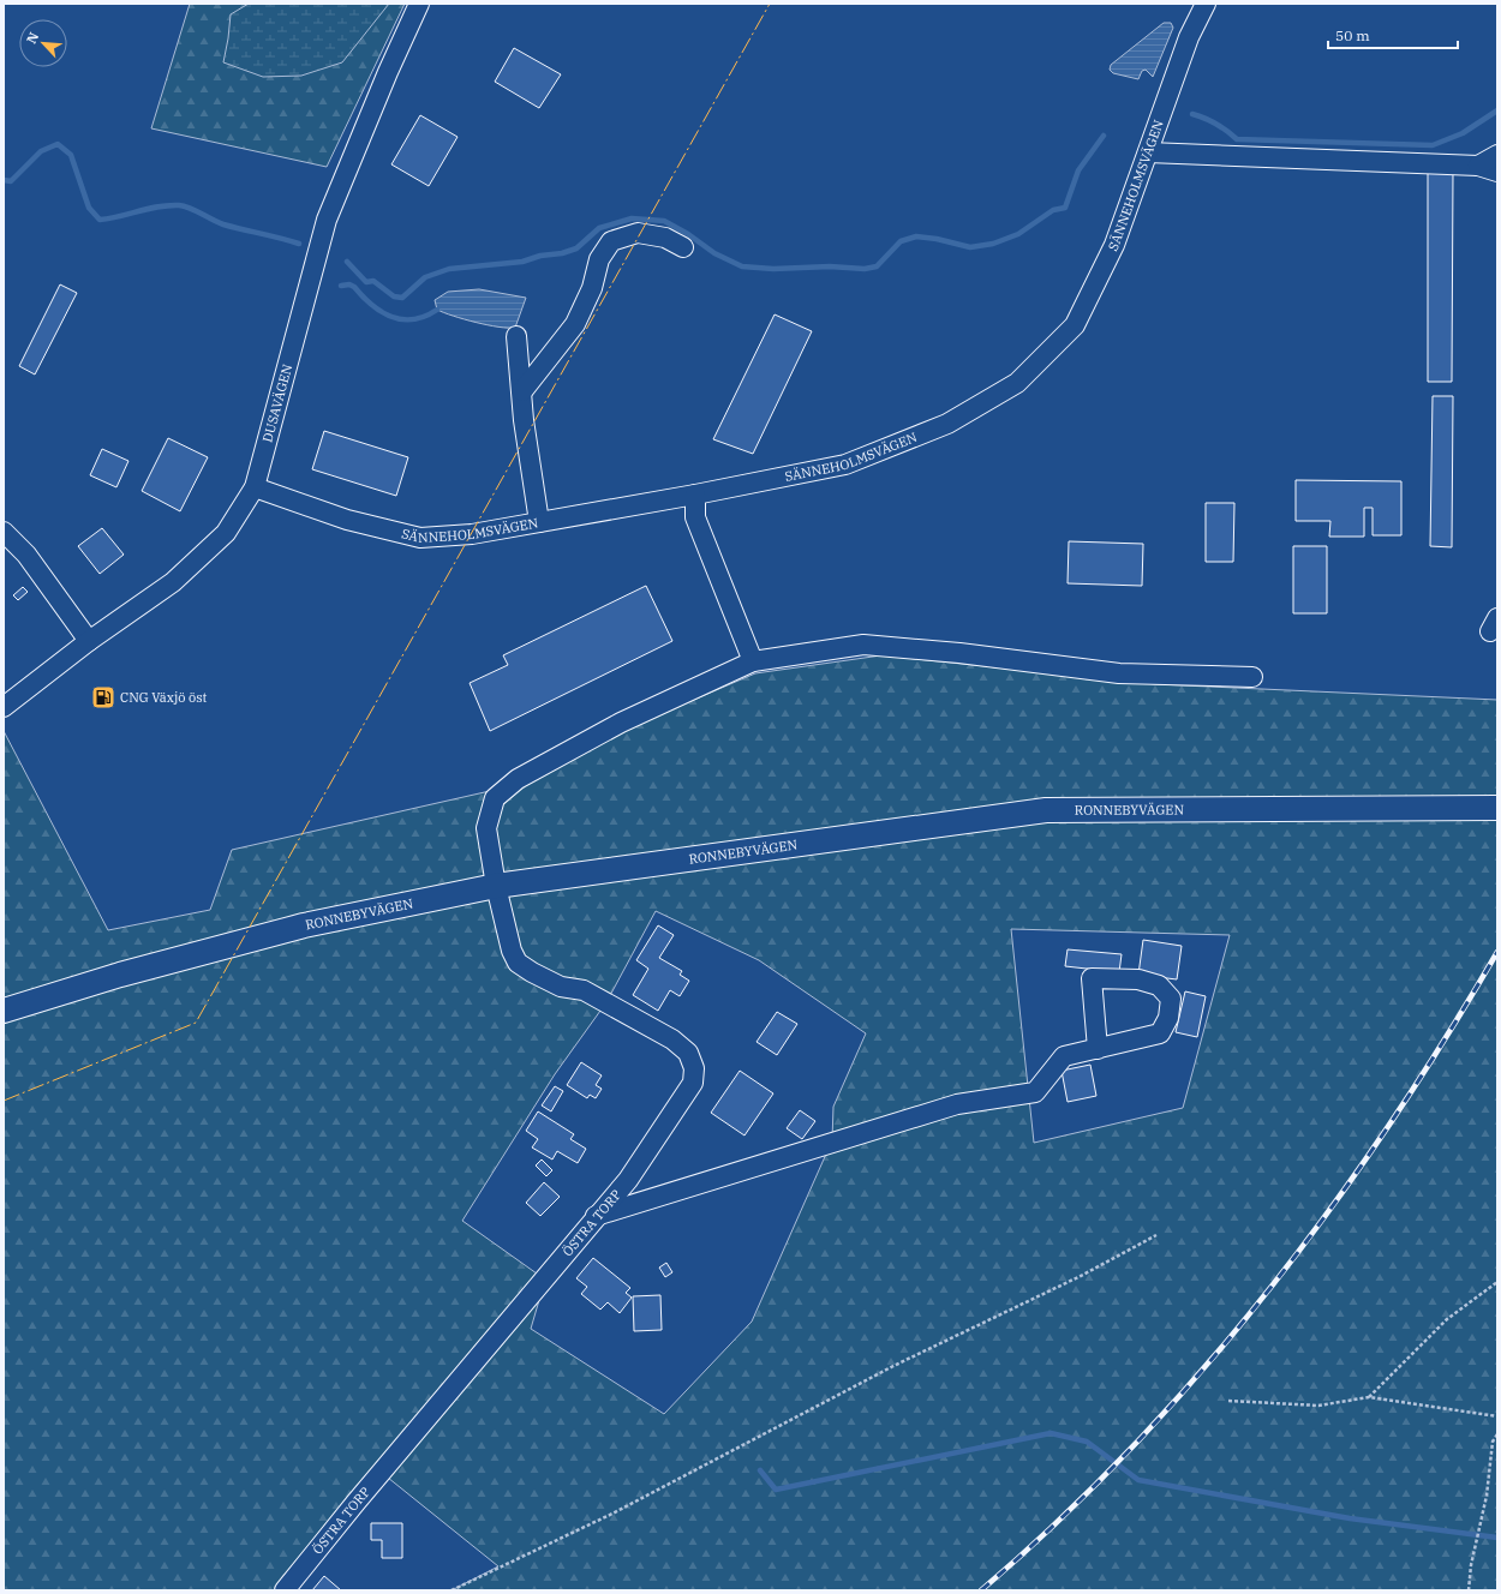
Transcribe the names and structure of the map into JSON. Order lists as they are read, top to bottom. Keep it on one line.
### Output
{"streets":{"main road":["RONNEBYVÄGEN"],"street":["SÄNNEHOLMSVÄGEN","DUSAVÄGEN","ÖSTRA TORP"]},"crossings":[["SÄNNEHOLMSVÄGEN","DUSAVÄGEN"],["RONNEBYVÄGEN","ÖSTRA TORP"]],"places":{"fuel station":["CNG Växjö öst"]},"scale_bar":"50 m","north":"top left"}
